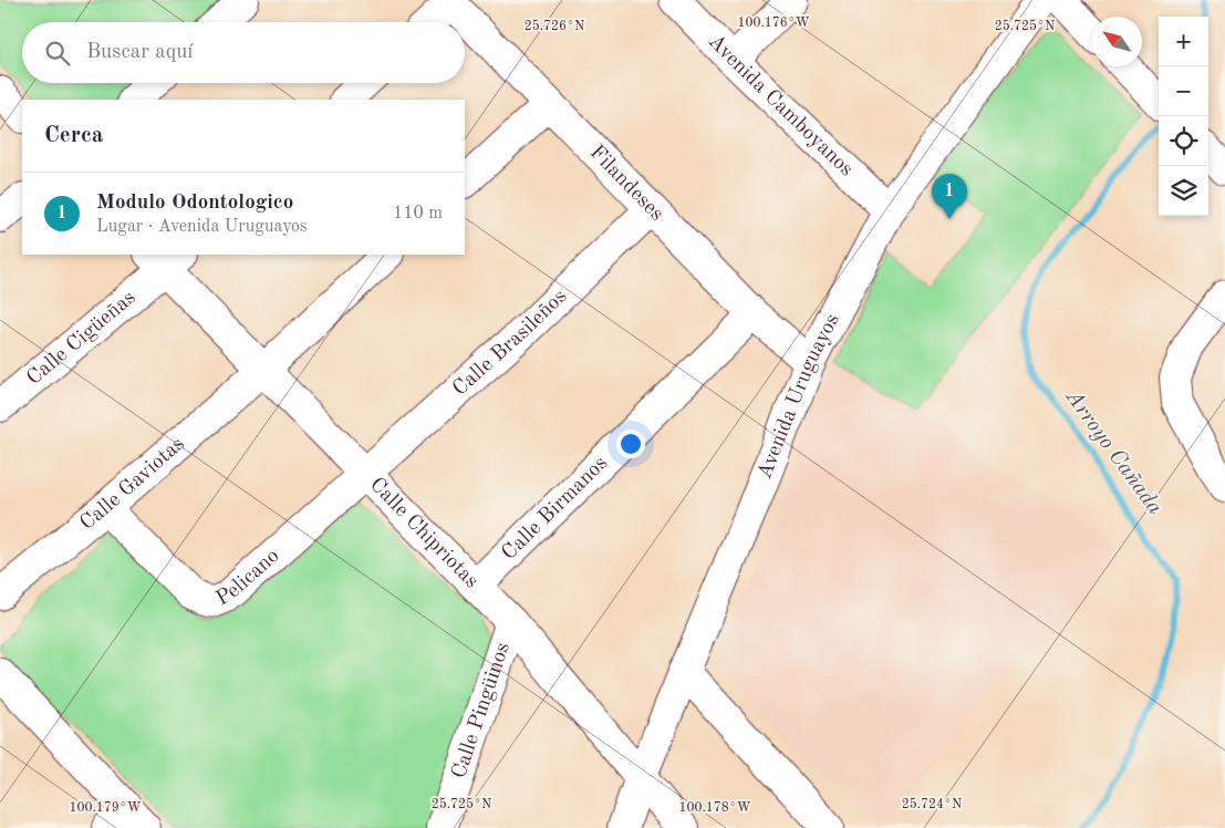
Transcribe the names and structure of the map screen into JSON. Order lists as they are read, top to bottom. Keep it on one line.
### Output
{"streets":{"street":["Avenida Camboyanos","Filandeses","Calle Cigüeñas","Calle Brasileños","Avenida Uruguayos","Calle Gaviotas","Calle Birmanos","Calle Chipriotas","Pelicano","Calle Pingüinos"]},"crossings":[["Avenida Camboyanos","Avenida Uruguayos"],["Filandeses","Calle Brasileños"],["Filandeses","Avenida Uruguayos"],["Filandeses","Calle Birmanos"],["Calle Cigüeñas","Calle Chipriotas"],["Calle Brasileños","Calle Chipriotas"],["Calle Brasileños","Pelicano"],["Avenida Uruguayos","Calle Chipriotas"],["Calle Gaviotas","Calle Chipriotas"],["Calle Gaviotas","Pelicano"],["Calle Birmanos","Calle Chipriotas"],["Calle Chipriotas","Pelicano"],["Calle Chipriotas","Calle Pingüinos"]],"water":["Arroyo Cañada"],"north":"top left","page":{"map_buttons":["+","−"],"search":"Buscar aquí","heading":"Cerca","list":[{"mark":"1","name":"Modulo Odontologico","note":"Lugar · Avenida Uruguayos","value":"110 m"}],"pins":"1"},"coordinates":["100.176°W","25.726°N","25.725°N","25.724°N","100.179°W","100.178°W"]}
